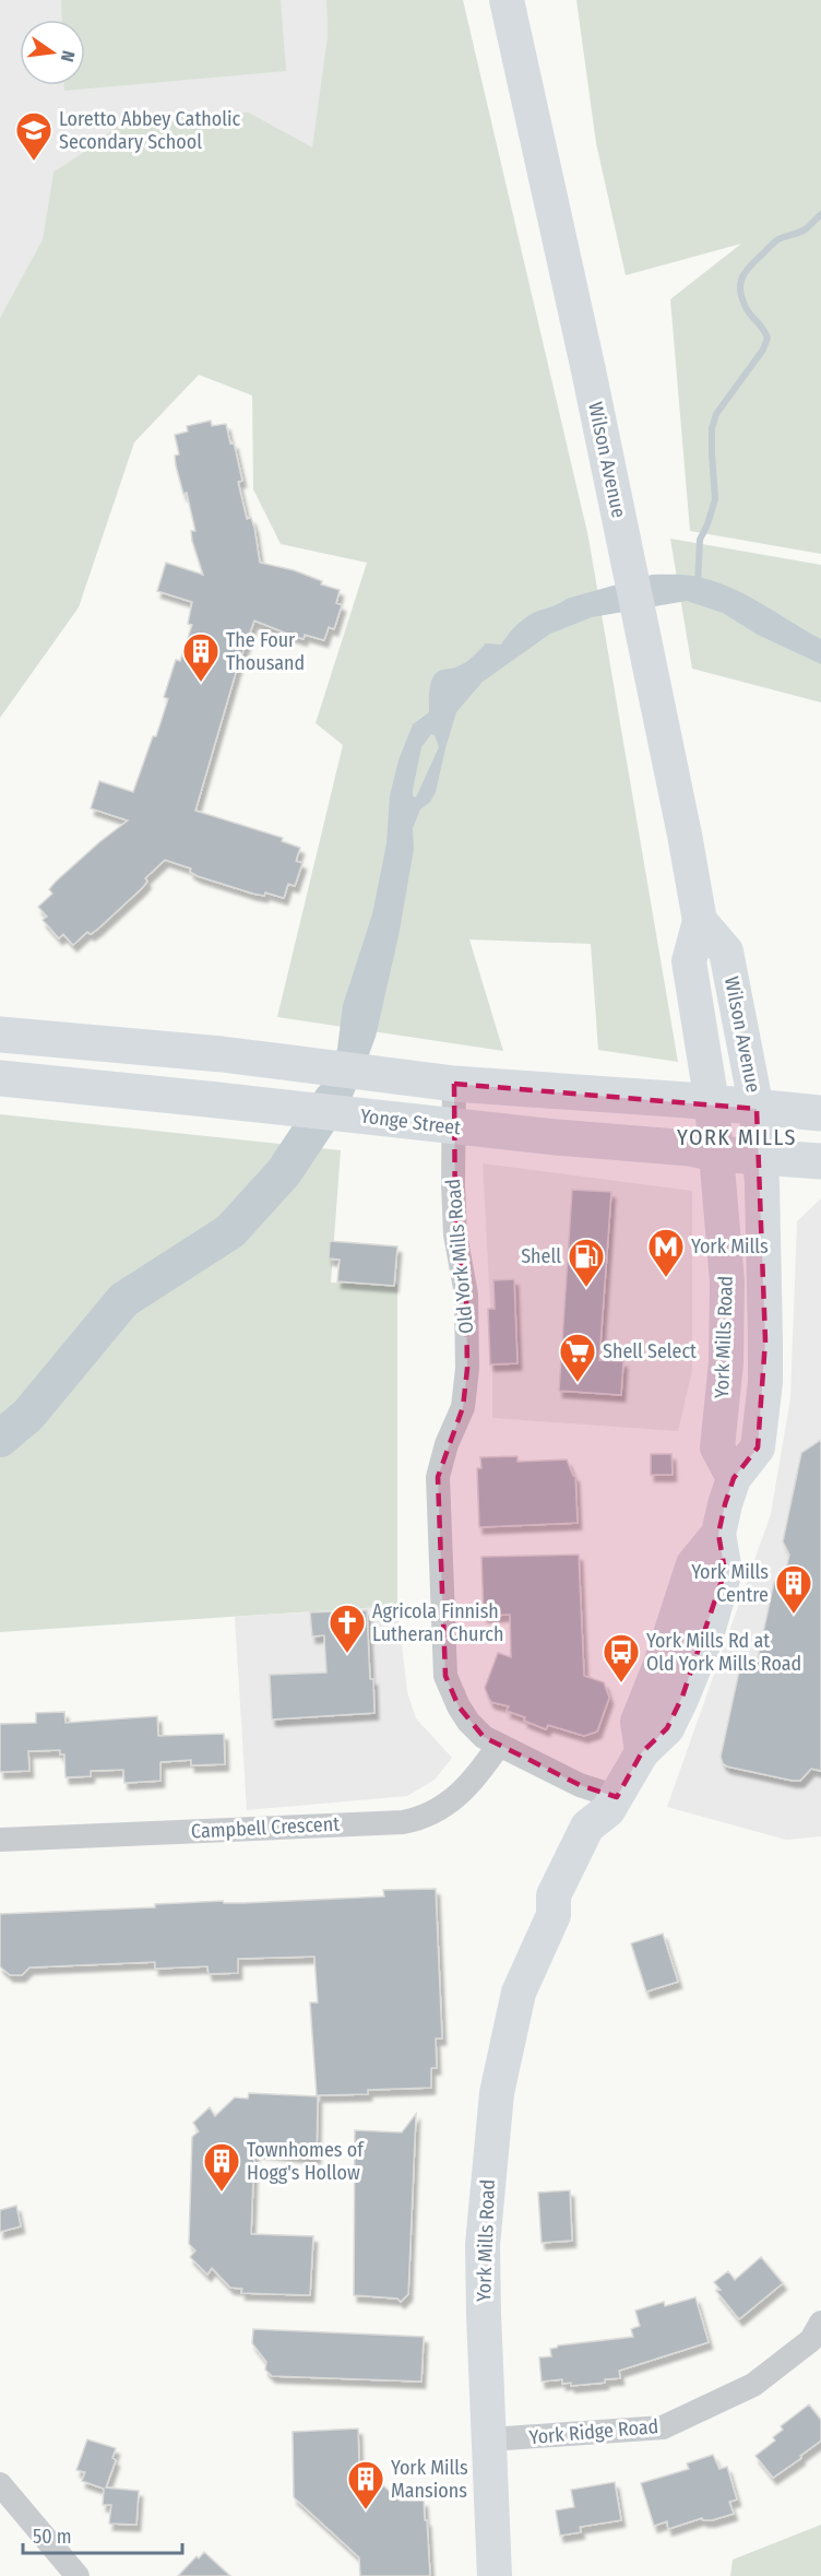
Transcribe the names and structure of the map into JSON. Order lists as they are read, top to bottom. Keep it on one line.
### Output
{"streets":{"main road":["Wilson Avenue","Yonge Street","York Mills Road"],"street":["Old York Mills Road","Campbell Crescent","York Ridge Road"]},"crossings":[["Wilson Avenue","Yonge Street"],["Wilson Avenue","York Mills Road"],["Yonge Street","Old York Mills Road"],["Yonge Street","York Mills Road"],["Old York Mills Road","York Mills Road"],["Old York Mills Road","Campbell Crescent"],["York Mills Road","York Ridge Road"]],"districts":["YORK MILLS"],"places":{"school or university":["Loretto Abbey Catholic Secondary School"],"building":["The Four Thousand","York Mills Centre","Townhomes of Hogg's Hollow","York Mills Mansions"],"metro station":["York Mills"],"fuel station":["Shell"],"supermarket":["Shell Select"],"church":["Agricola Finnish Lutheran Church"],"bus stop":["York Mills Rd at Old York Mills Road"]},"scale_bar":"50 m","north":"right"}
